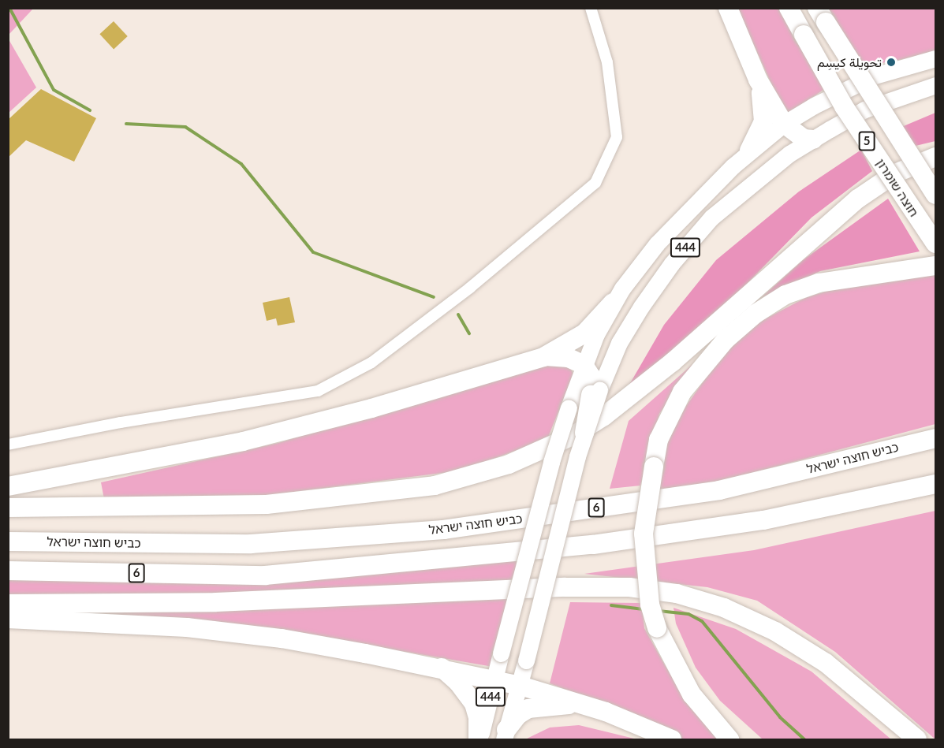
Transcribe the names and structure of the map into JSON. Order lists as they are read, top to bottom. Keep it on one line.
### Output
{"streets":{"highway":["5","חוצה שומרון","כביש חוצה ישראל","6"],"main road":["444"]},"places":["تحويلة كيسِم"]}
